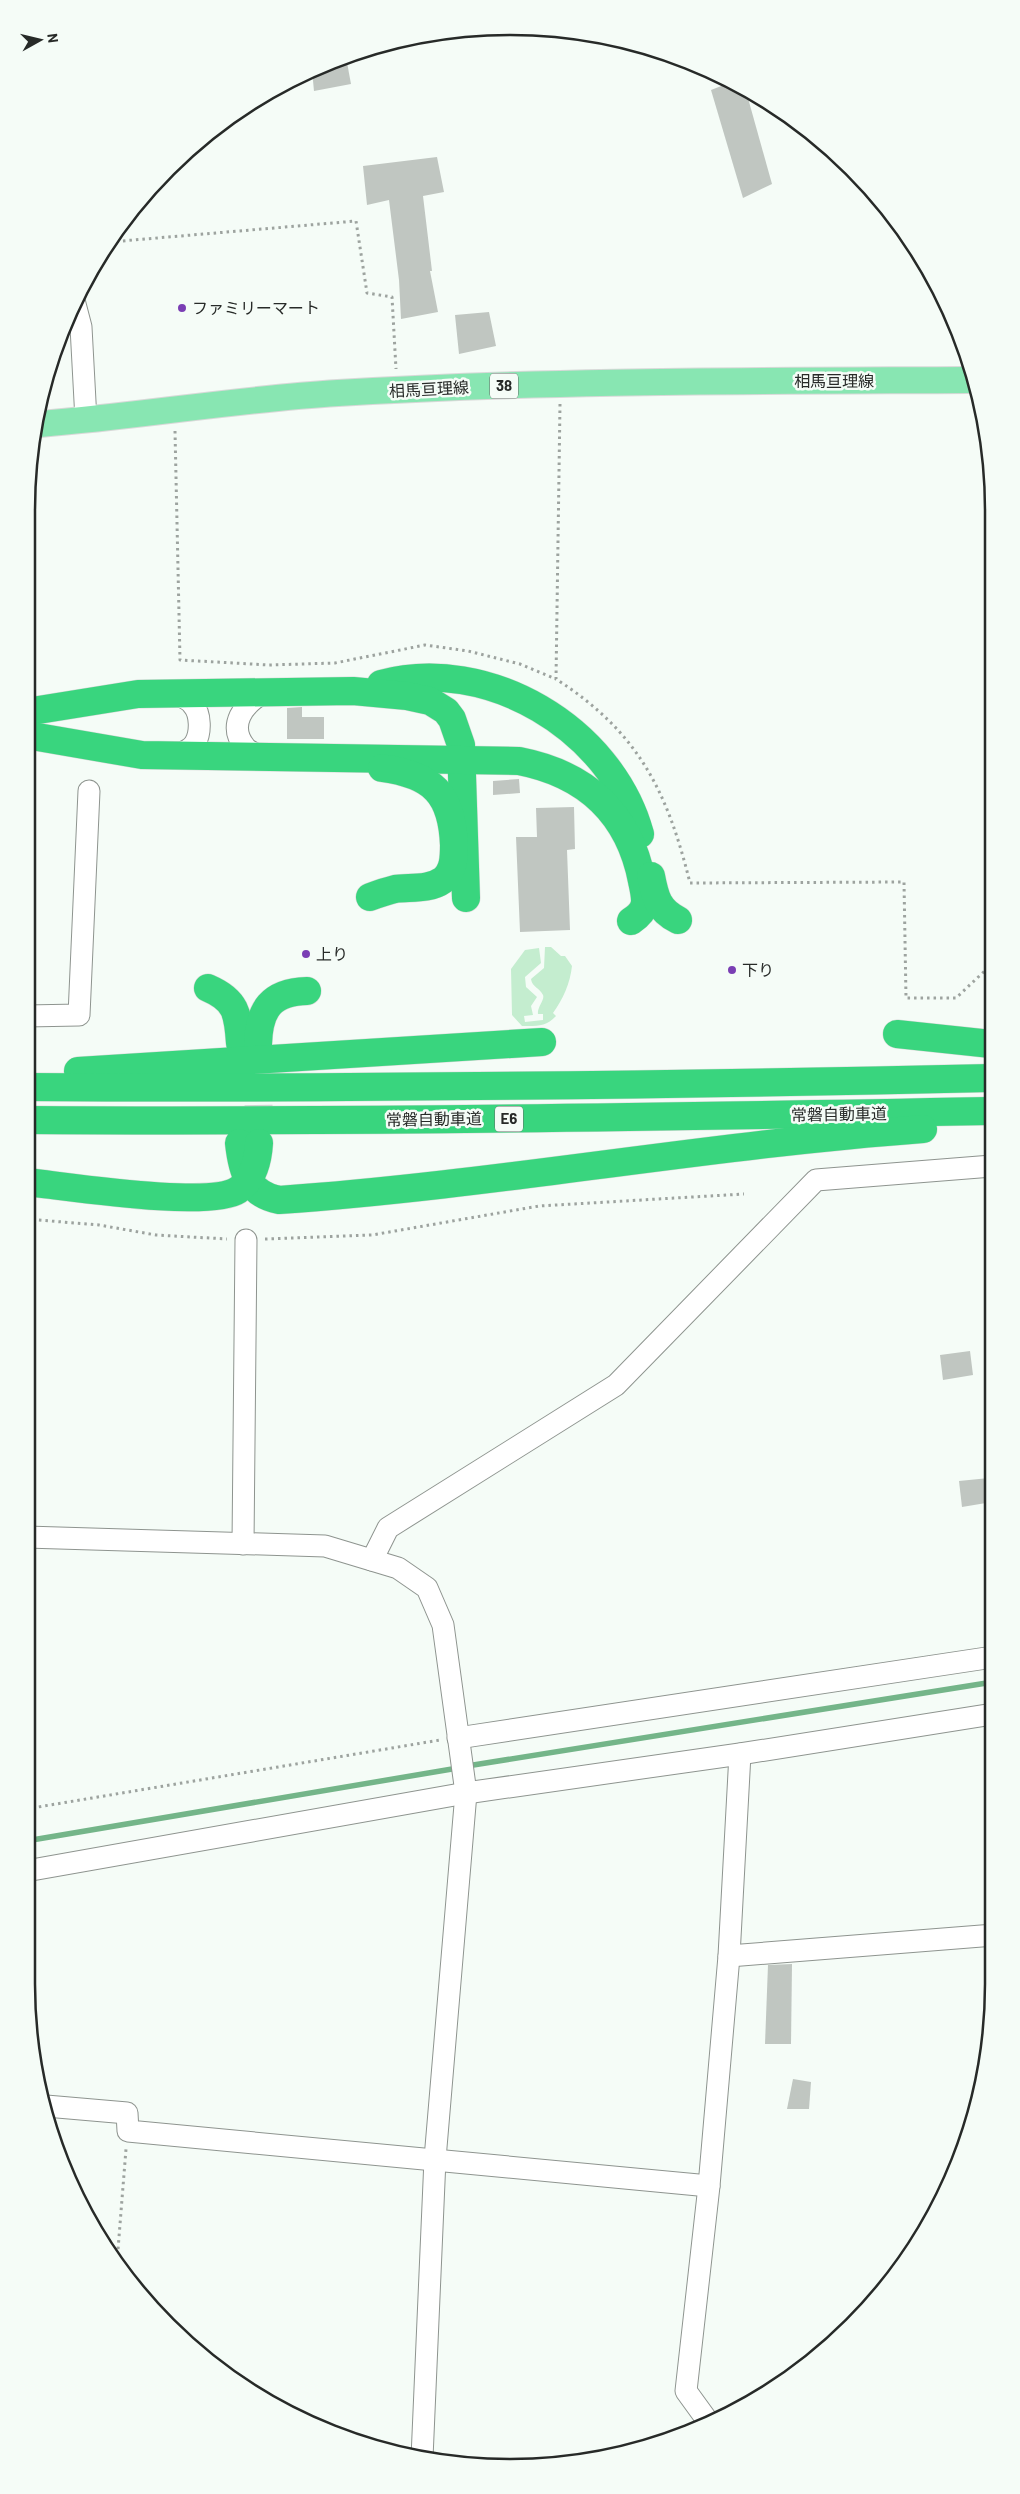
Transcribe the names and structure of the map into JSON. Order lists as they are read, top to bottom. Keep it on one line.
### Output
{"streets":{"highway":["常磐自動車道","E6"],"main road":["相馬亘理線","38"]},"places":["ファミリーマート","上り","下り"],"north":"right"}
